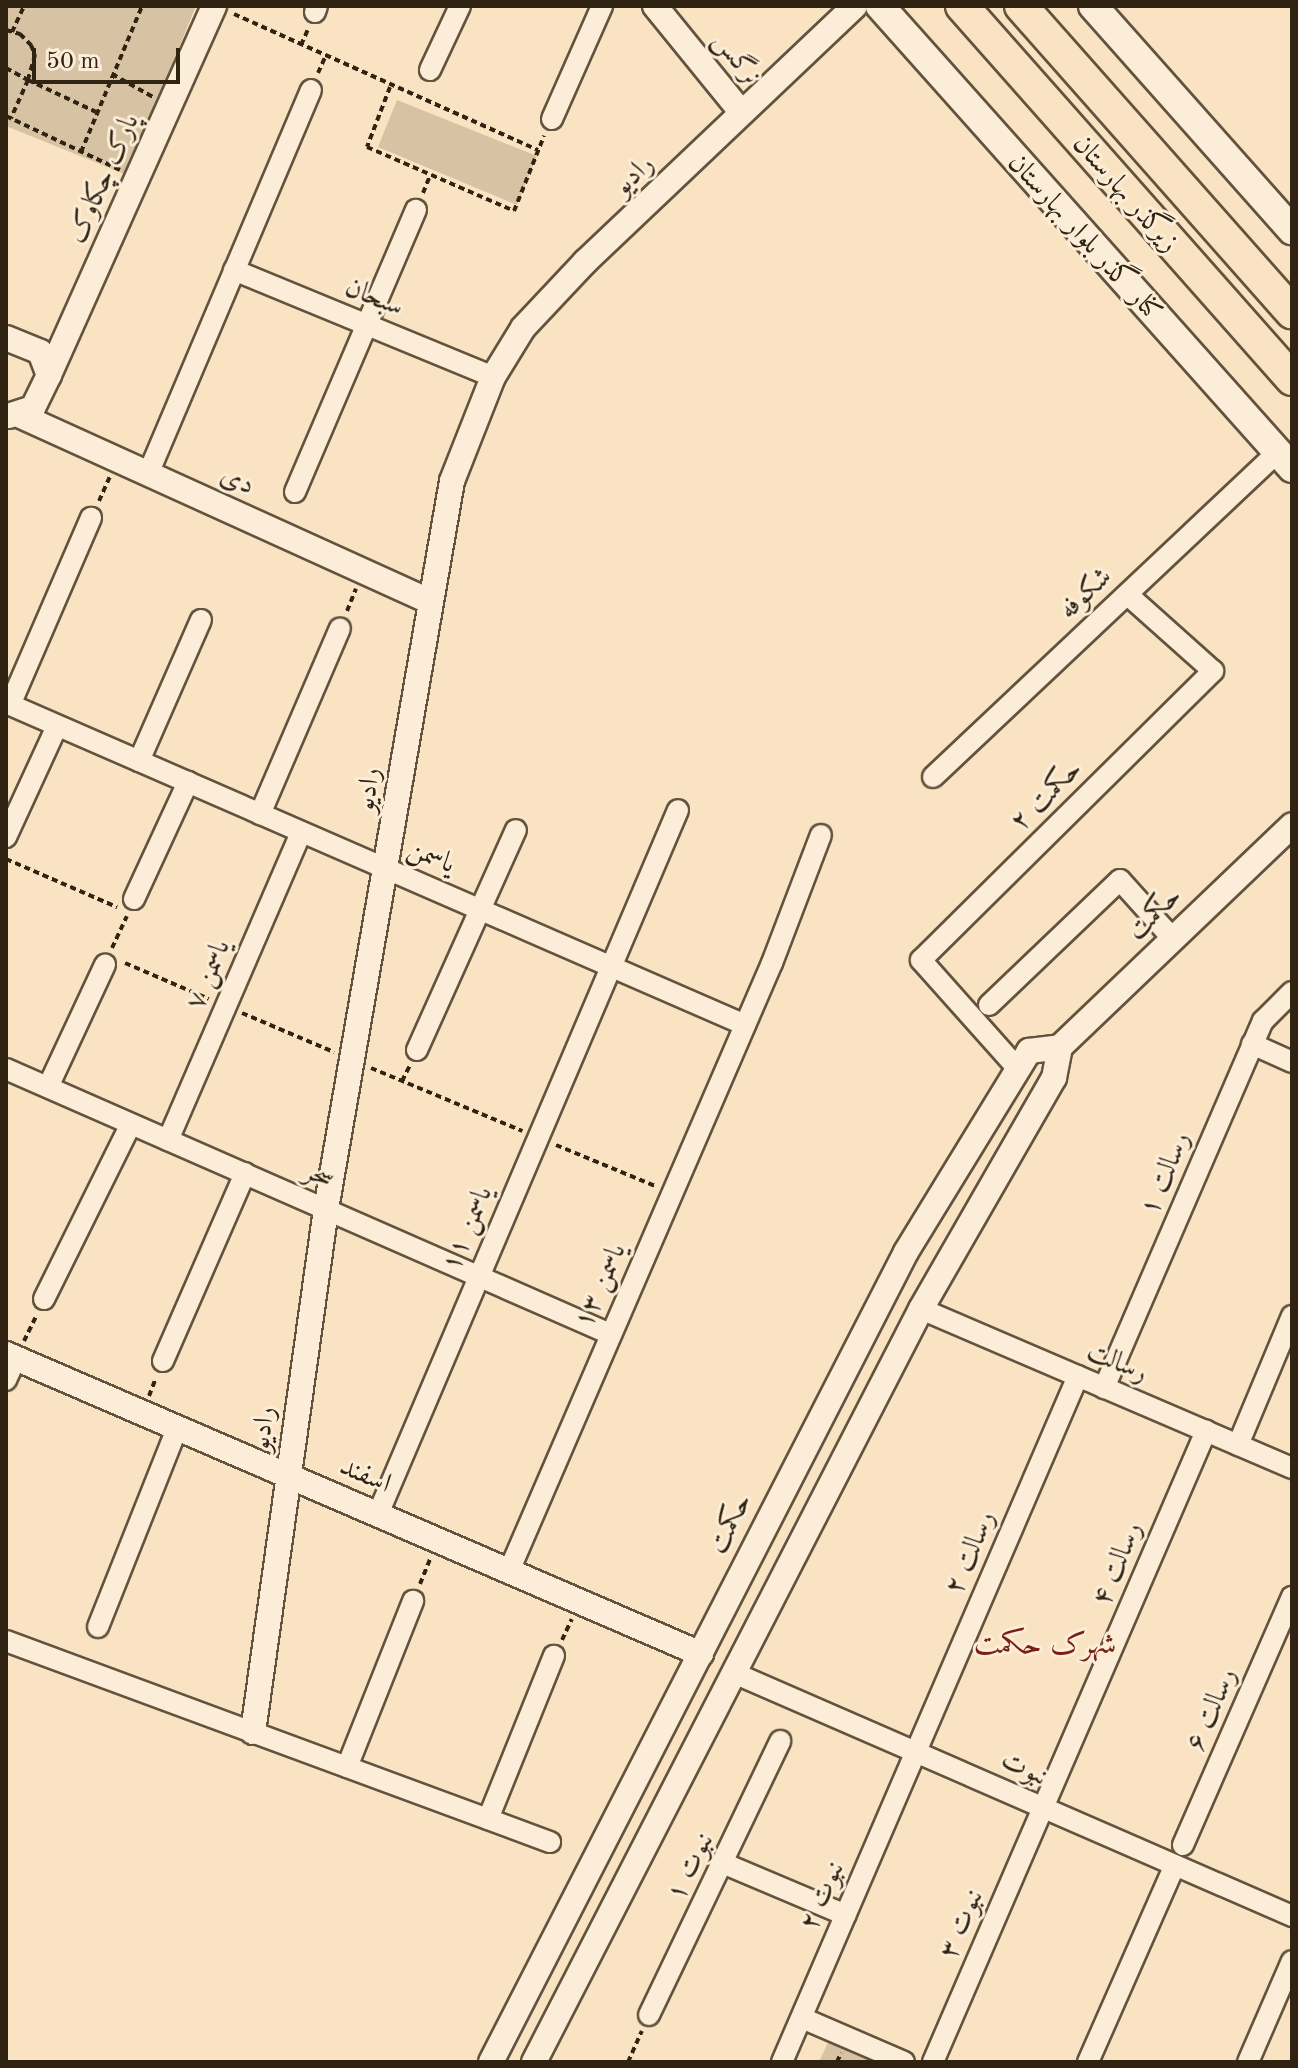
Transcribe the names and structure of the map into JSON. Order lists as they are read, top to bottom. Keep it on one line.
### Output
{"streets":{"main road":["زیرگذر بهارستان","کنار گذر بلوار بهارستان"],"street":["نرگس","رادیو","پارک چکاوک","سبحان","دی","شکوفه","حکمت ۲","یاسمن","حکمت","یاسمن ۷","رسالت ۱","سحر","یاسمن ۱۱","یاسمن ۱۳","رسالت","اسفند","رسالت ۲","رسالت ۴","رسالت ۶","نبوت","نبوت ۱","نبوت ۲","نبوت ۳"]},"crossings":[["نرگس","رادیو"],["رادیو","سبحان"],["رادیو","دی"],["رادیو","یاسمن"],["رادیو","سحر"],["رادیو","اسفند"],["پارک چکاوک","دی"],["کنار گذر بلوار بهارستان","شکوفه"],["شکوفه","حکمت ۲"],["حکمت ۲","حکمت"],["یاسمن","یاسمن ۷"],["یاسمن","یاسمن ۱۱"],["یاسمن","یاسمن ۱۳"],["حکمت","اسفند"],["یاسمن ۷","سحر"],["رسالت ۱","رسالت"],["سحر","یاسمن ۱۱"],["سحر","یاسمن ۱۳"],["یاسمن ۱۱","اسفند"],["یاسمن ۱۳","اسفند"],["رسالت","رسالت ۲"],["رسالت","رسالت ۴"],["رسالت ۲","نبوت"],["رسالت ۲","نبوت ۲"],["رسالت ۴","نبوت"],["رسالت ۴","نبوت ۳"],["نبوت","نبوت ۲"],["نبوت","نبوت ۳"]],"districts":["شهرک حکمت"],"scale_bar":"50 m"}
